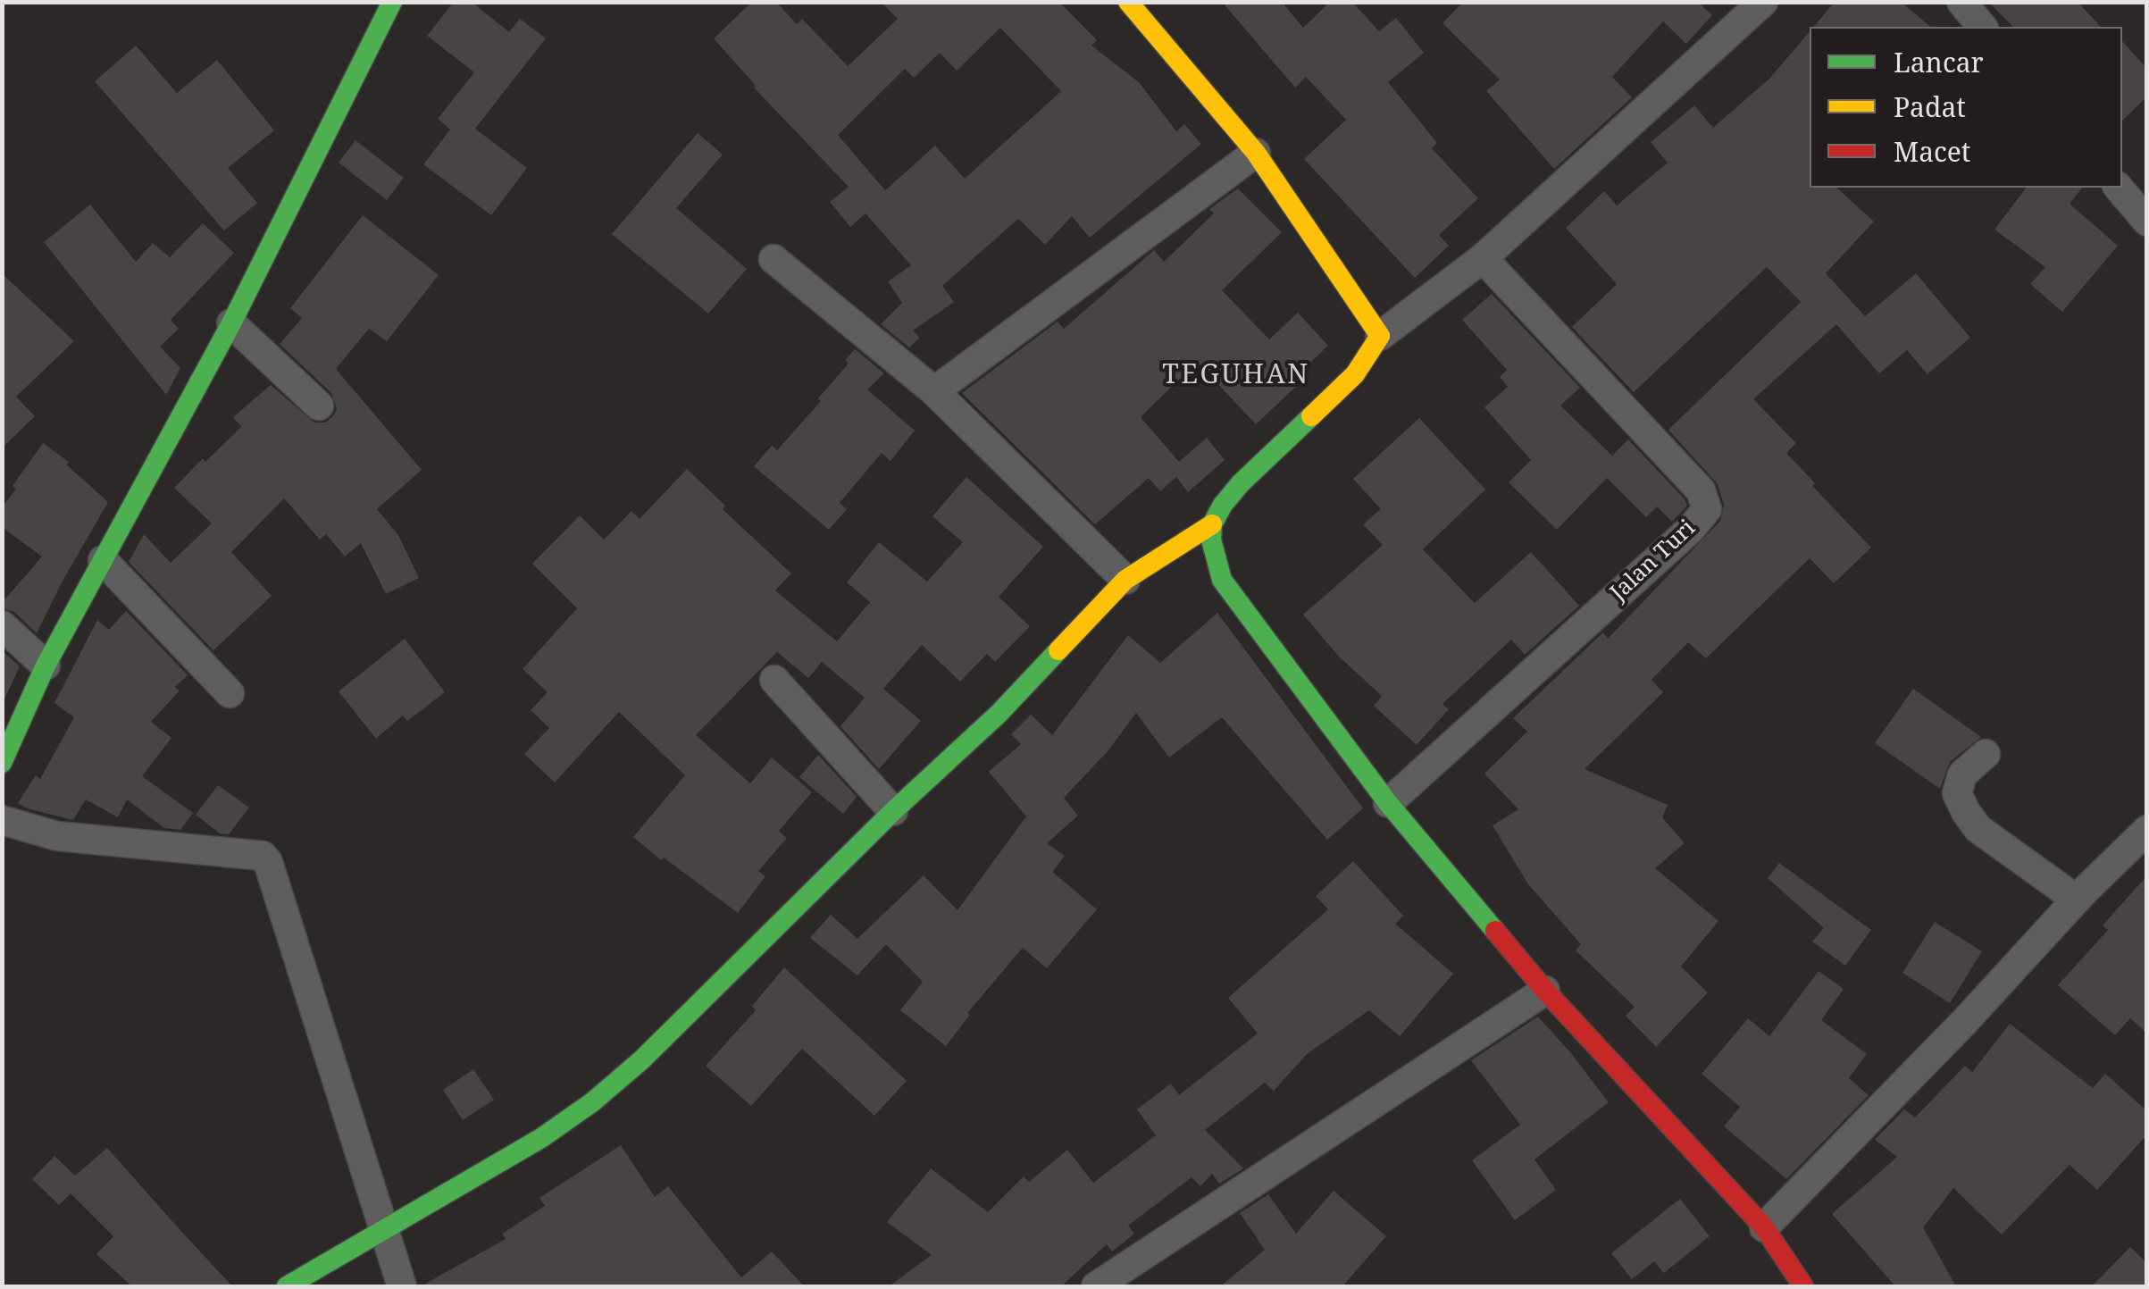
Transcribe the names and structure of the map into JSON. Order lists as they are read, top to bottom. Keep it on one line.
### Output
{"streets":{"street":["Jalan Turi"]},"districts":["TEGUHAN"],"legend":["Lancar","Padat","Macet"]}
